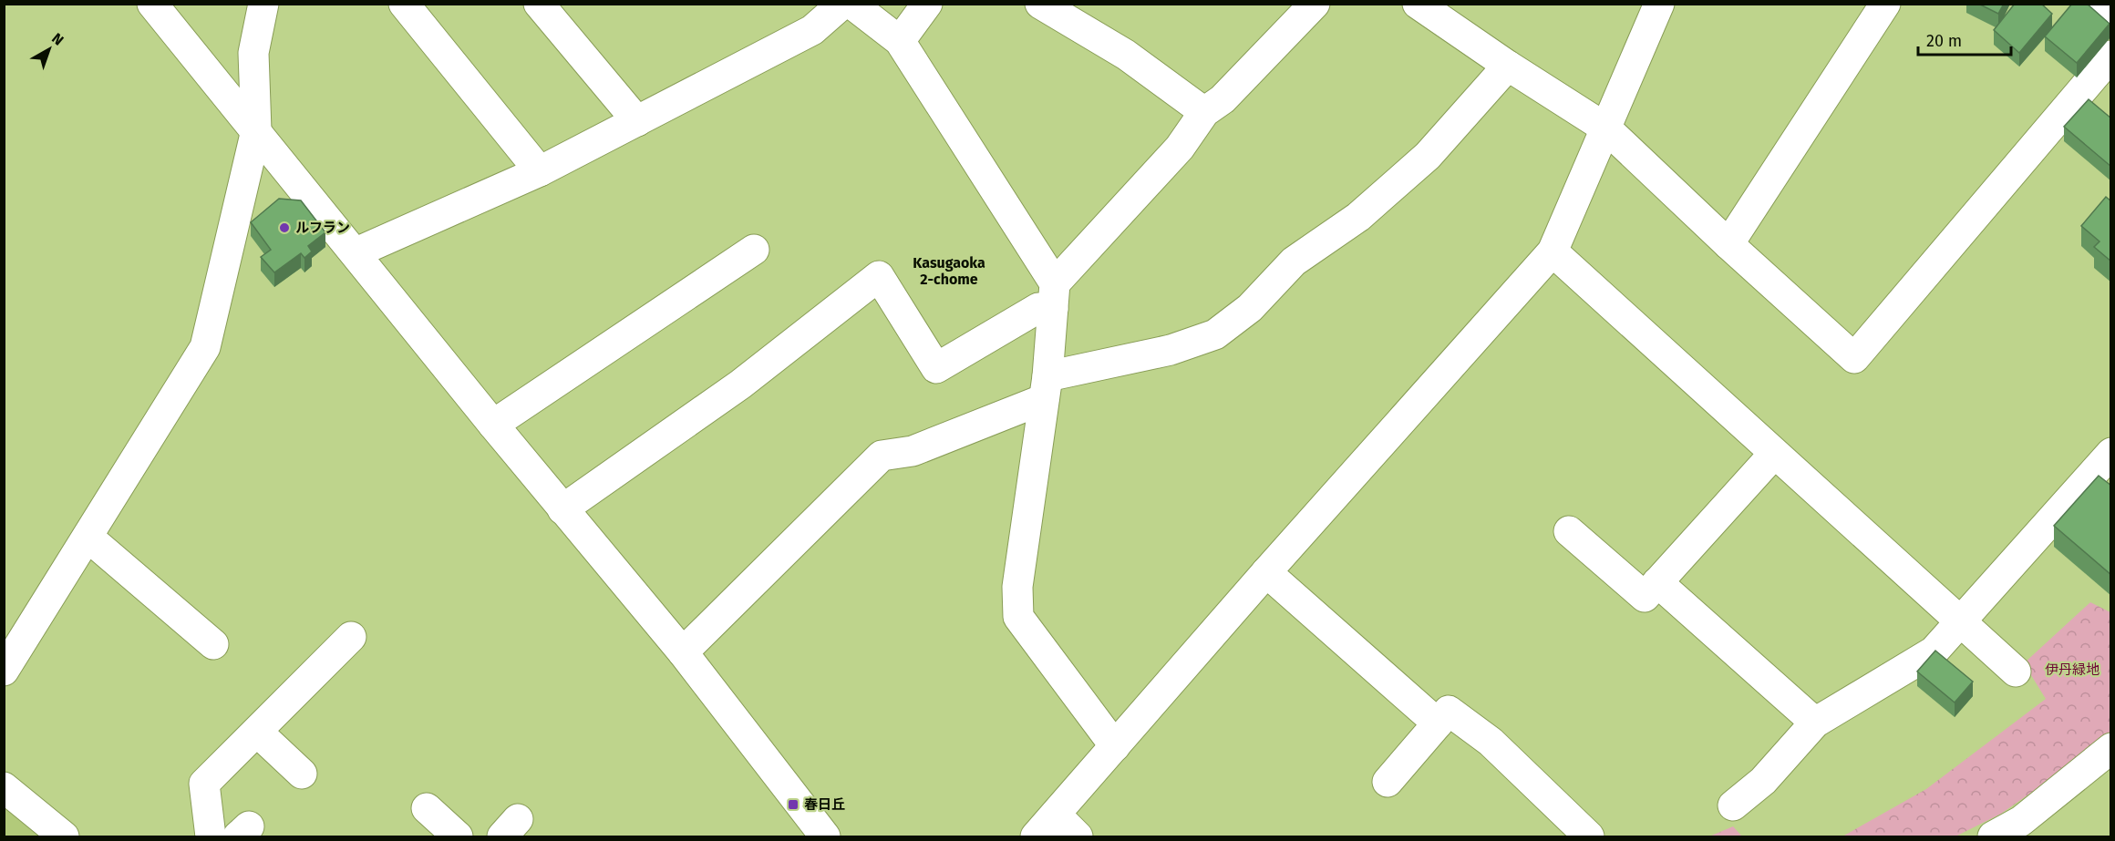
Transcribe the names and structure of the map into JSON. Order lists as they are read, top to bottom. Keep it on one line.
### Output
{"districts":["Kasugaoka 2-chome"],"parks":["伊丹緑地"],"places":{"other":["ルフラン"],"transit":["春日丘"]},"scale_bar":"20 m","north":"top right"}
